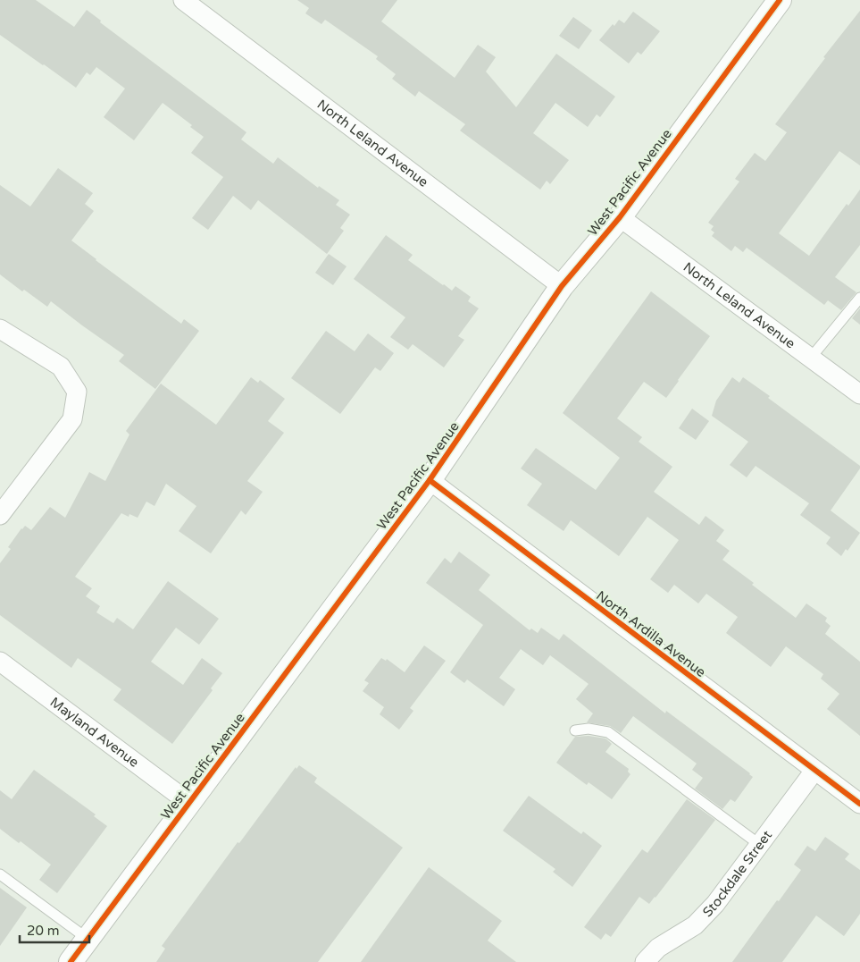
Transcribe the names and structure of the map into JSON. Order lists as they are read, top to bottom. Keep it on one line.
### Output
{"streets":{"street":["North Leland Avenue","West Pacific Avenue","North Ardilla Avenue","Mayland Avenue","Stockdale Street"]},"crossings":[["North Leland Avenue","West Pacific Avenue"],["West Pacific Avenue","North Ardilla Avenue"],["West Pacific Avenue","Mayland Avenue"],["North Ardilla Avenue","Stockdale Street"]],"scale_bar":"20 m"}
